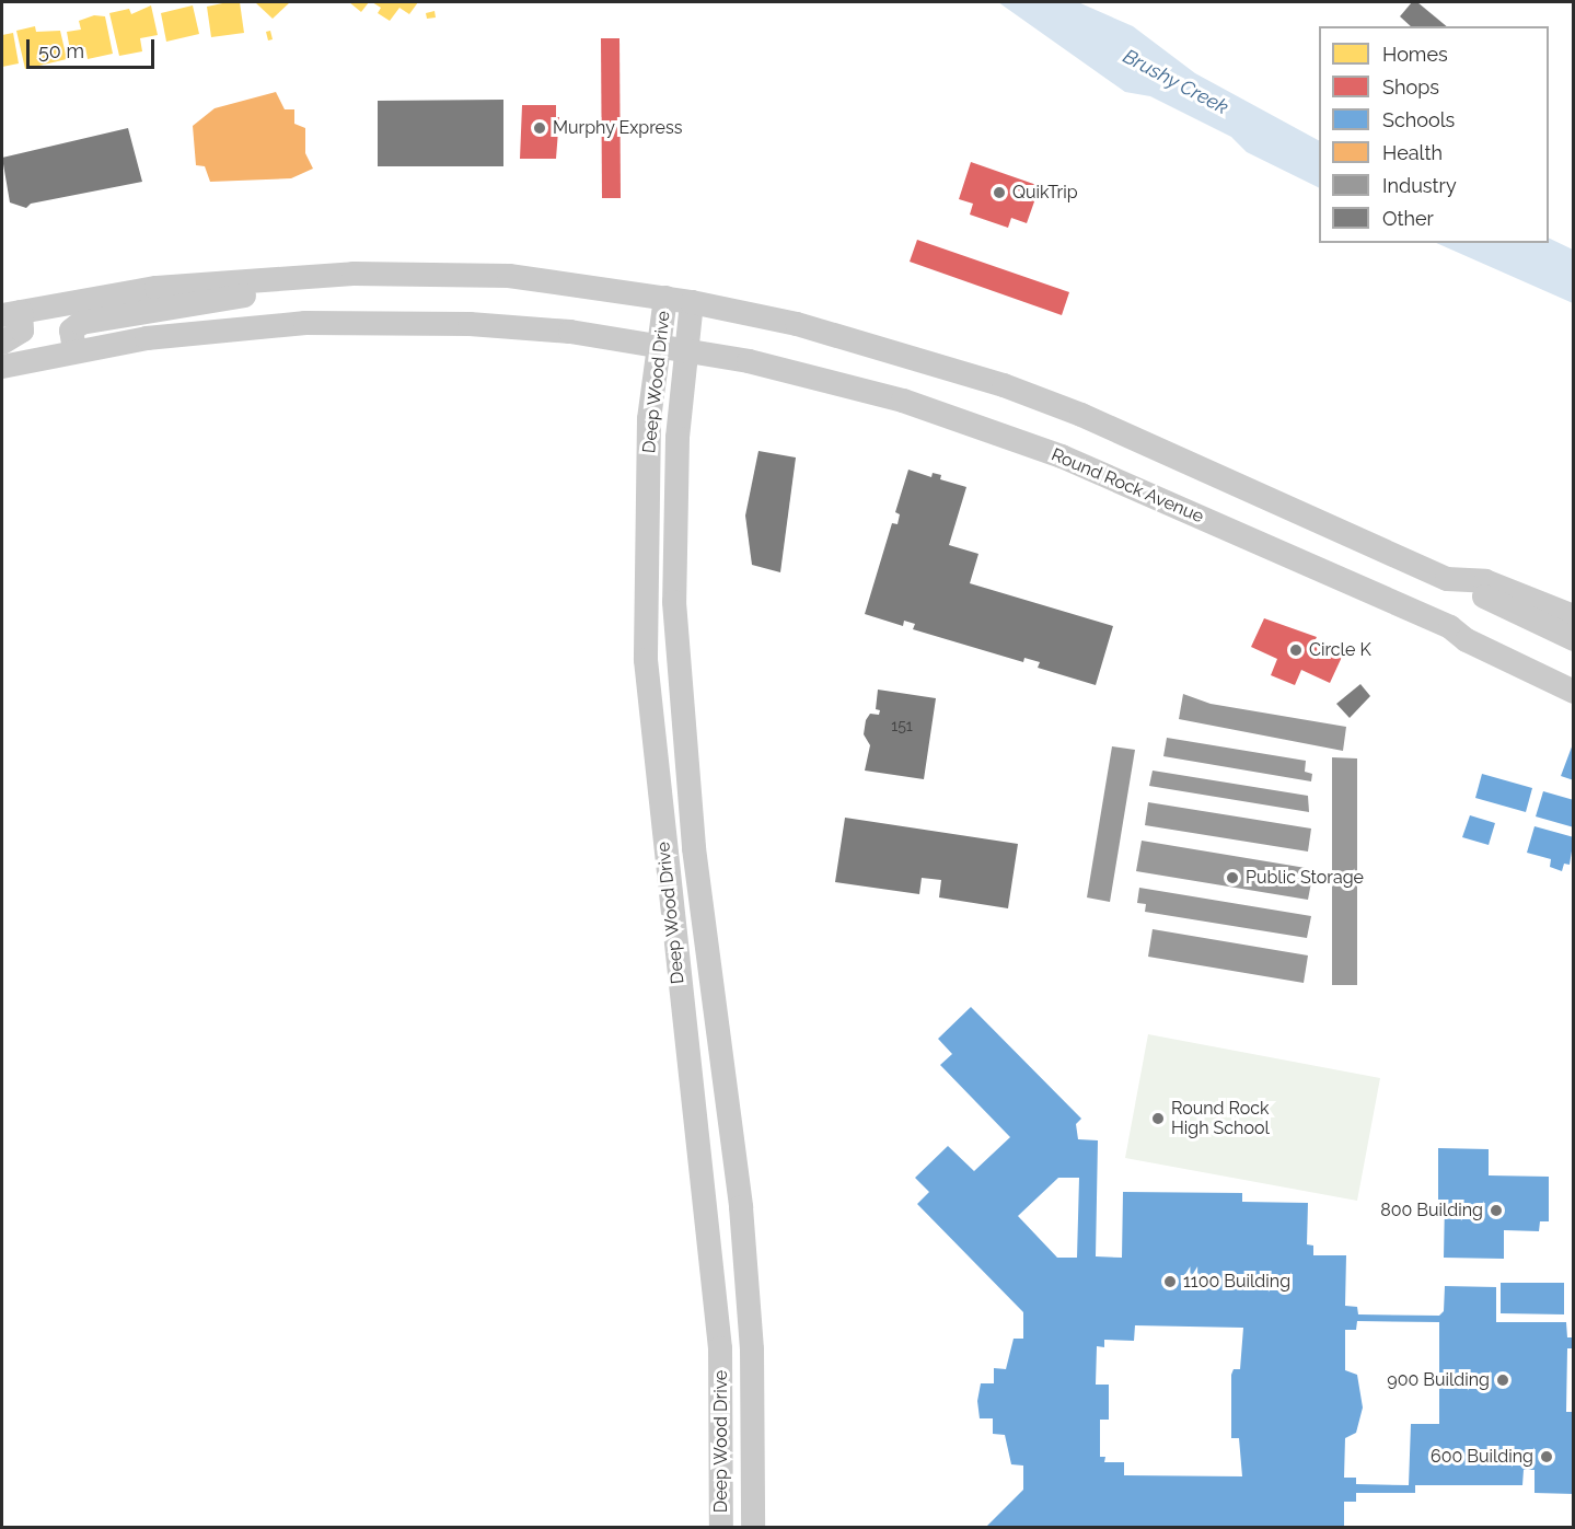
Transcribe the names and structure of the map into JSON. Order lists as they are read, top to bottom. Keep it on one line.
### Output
{"streets":{"main road":["Deep Wood Drive","Round Rock Avenue"]},"crossings":[["Deep Wood Drive","Round Rock Avenue"]],"water":["Brushy Creek"],"places":["Murphy Express","QuikTrip","Circle K","Public Storage","Round Rock High School","800 Building","1100 Building","900 Building","600 Building"],"house_numbers":["151"],"legend":["Homes","Shops","Schools","Health","Industry","Other"],"scale_bar":"50 m"}
